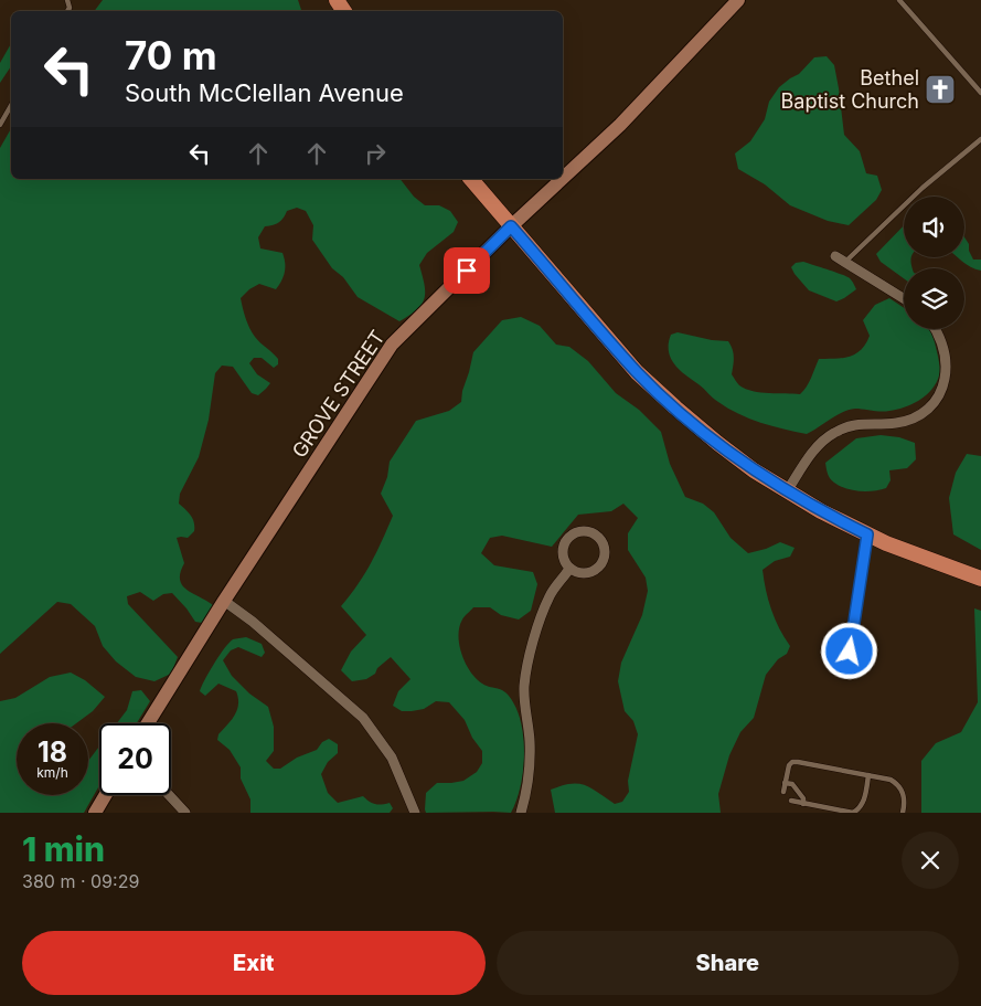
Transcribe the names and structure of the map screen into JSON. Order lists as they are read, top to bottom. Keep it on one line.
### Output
{"streets":{"main road":["GROVE STREET"]},"places":{"church":["Bethel Baptist Church"]},"page":{"turn":["70 m","South McClellan Avenue"],"speed":"18 km/h","limit":"20","heading":["1 min","380 m · 09:29"],"buttons":["Exit","Share"]}}
